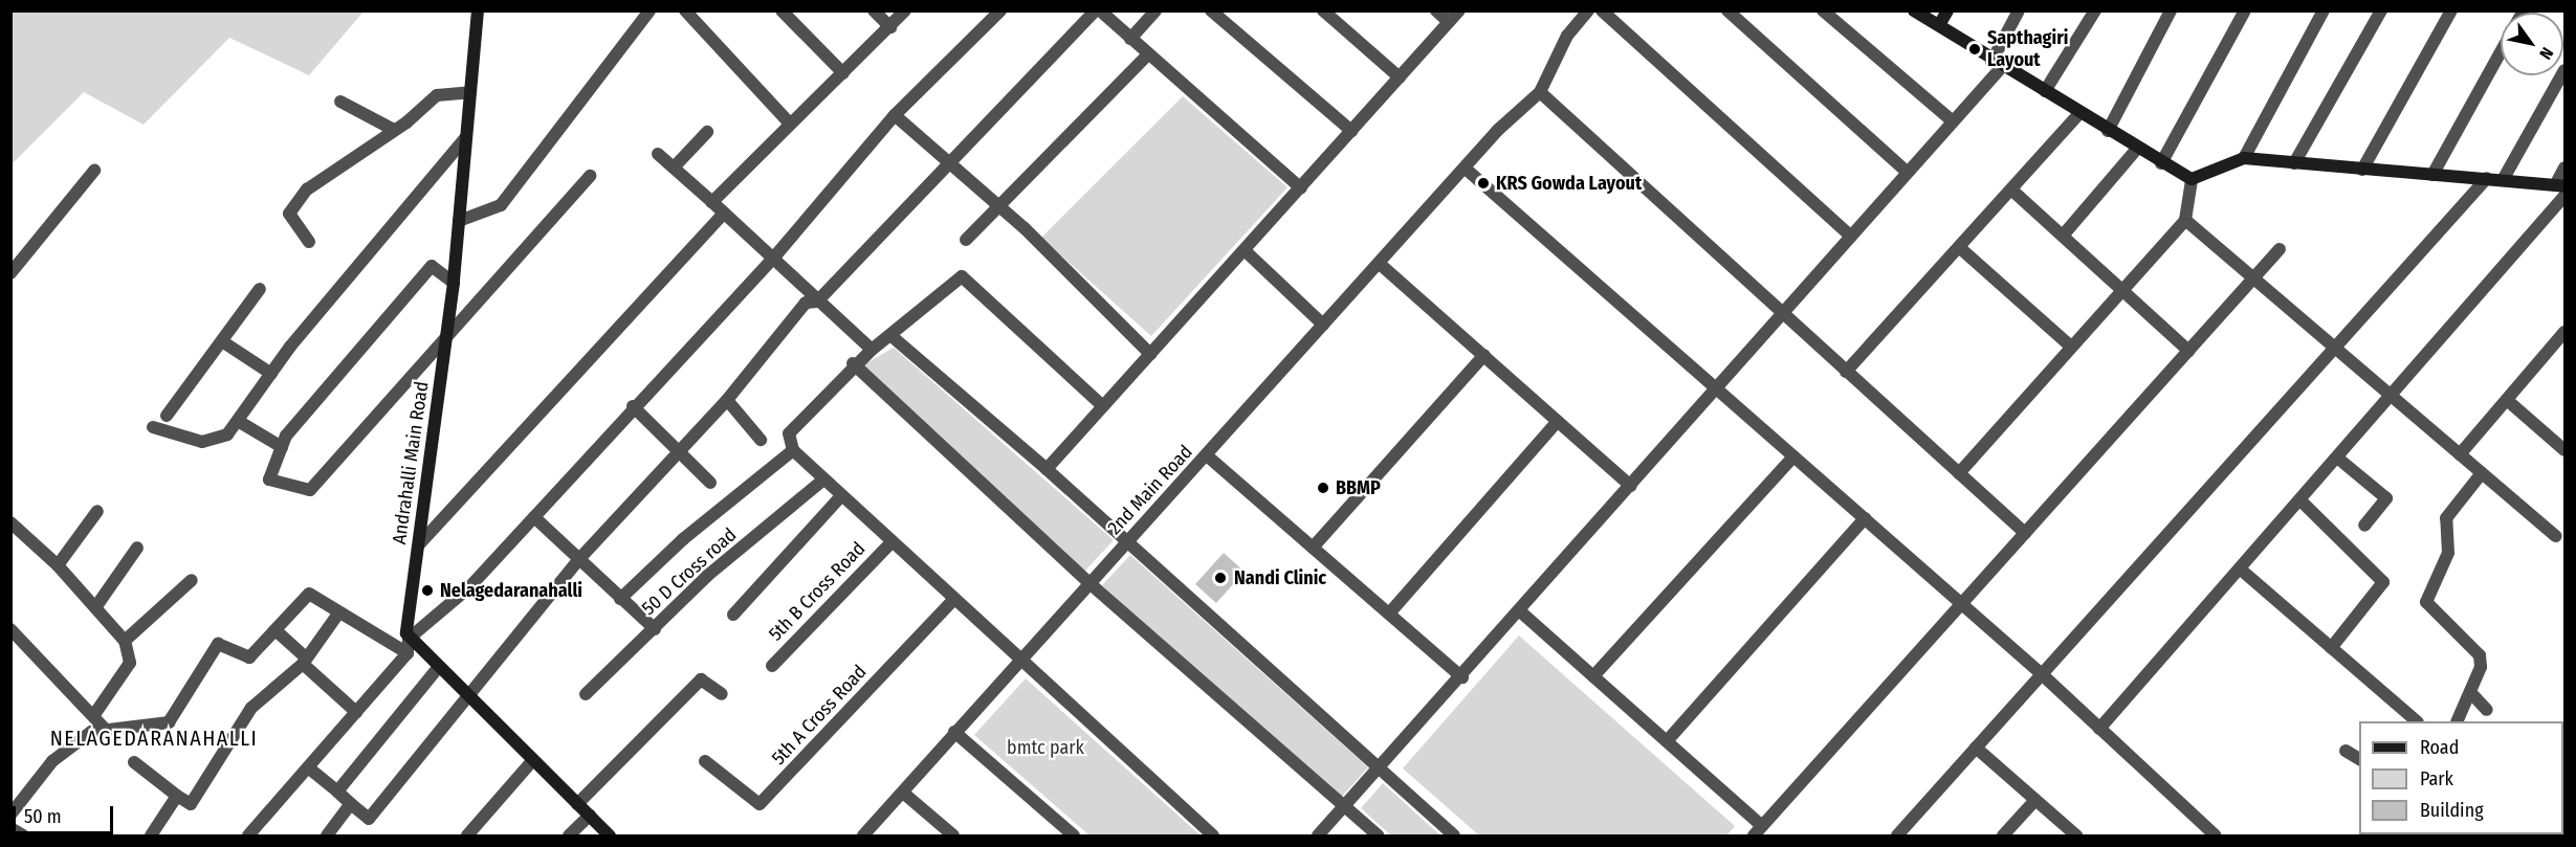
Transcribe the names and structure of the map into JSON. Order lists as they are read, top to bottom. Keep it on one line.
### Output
{"streets":{"main road":["Andrahalli Main Road"],"street":["2nd Main Road","50 D Cross road","5th B Cross Road","5th A Cross Road"]},"districts":["NELAGEDARANAHALLI"],"parks":["bmtc park"],"places":["Sapthagiri Layout","KRS Gowda Layout","BBMP","Nandi Clinic","Nelagedaranahalli"],"legend":["Road","Park","Building"],"scale_bar":"50 m","north":"bottom right"}
